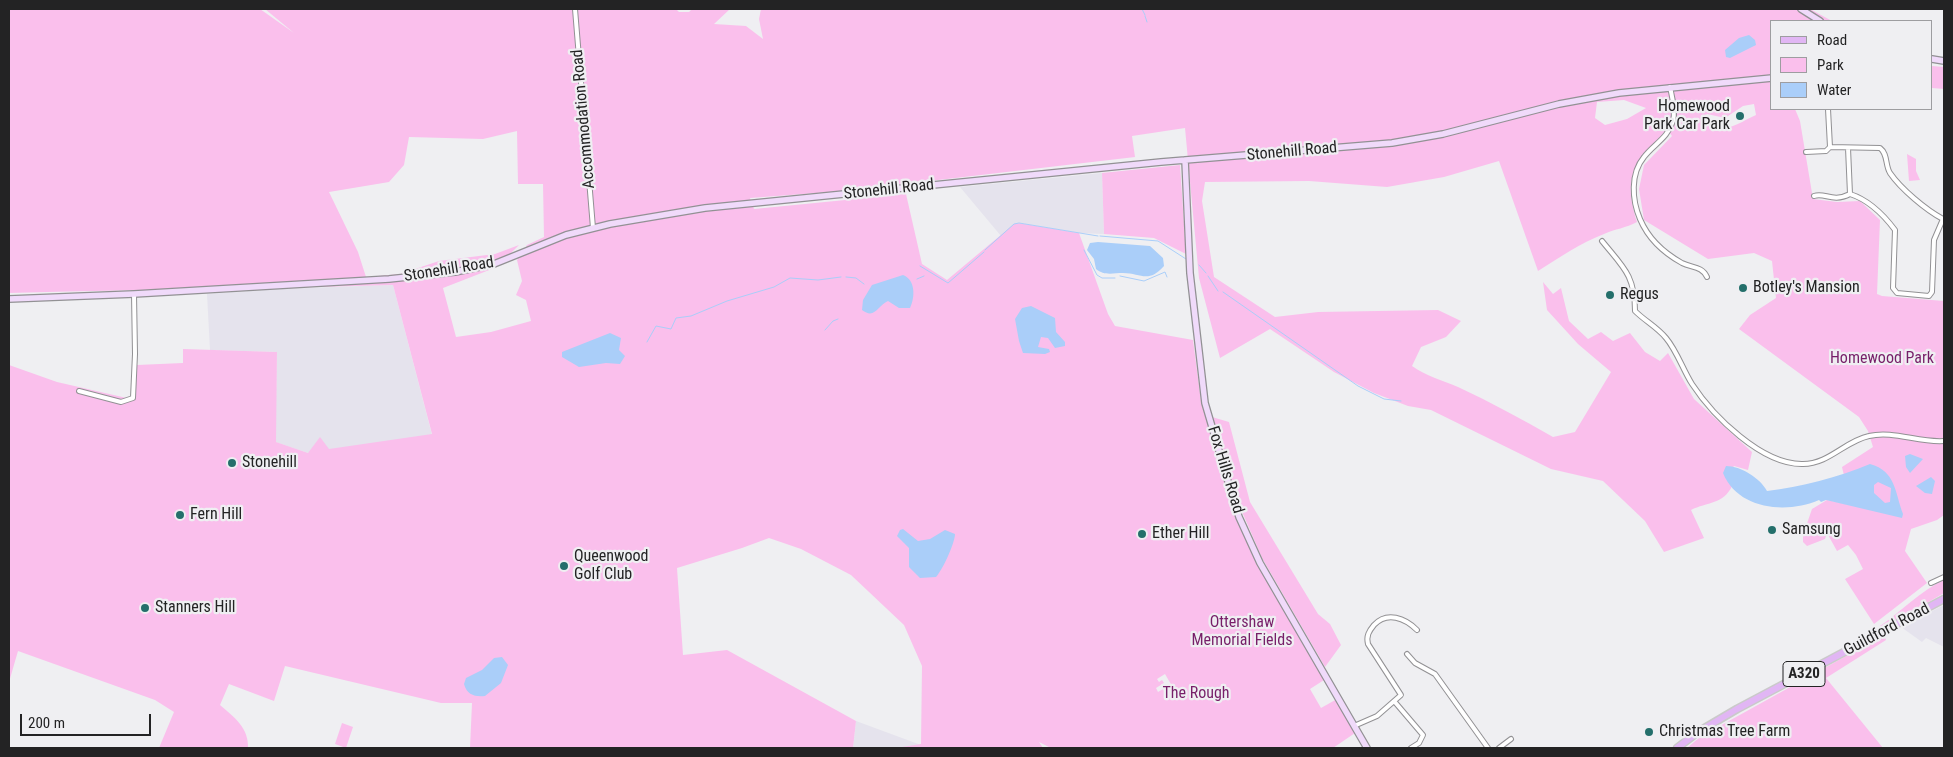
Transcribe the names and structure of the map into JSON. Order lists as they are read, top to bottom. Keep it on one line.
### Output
{"streets":{"main road":["Guildford Road","A320"],"street":["Accommodation Road","Stonehill Road","Fox Hills Road"]},"crossings":[["Accommodation Road","Stonehill Road"],["Stonehill Road","Fox Hills Road"]],"parks":["Homewood Park","Ottershaw Memorial Fields","The Rough"],"places":["Homewood Park Car Park","Botley's Mansion","Regus","Stonehill","Fern Hill","Samsung","Ether Hill","Queenwood Golf Club","Stanners Hill","Christmas Tree Farm"],"legend":["Road","Park","Water"],"scale_bar":"200 m"}
